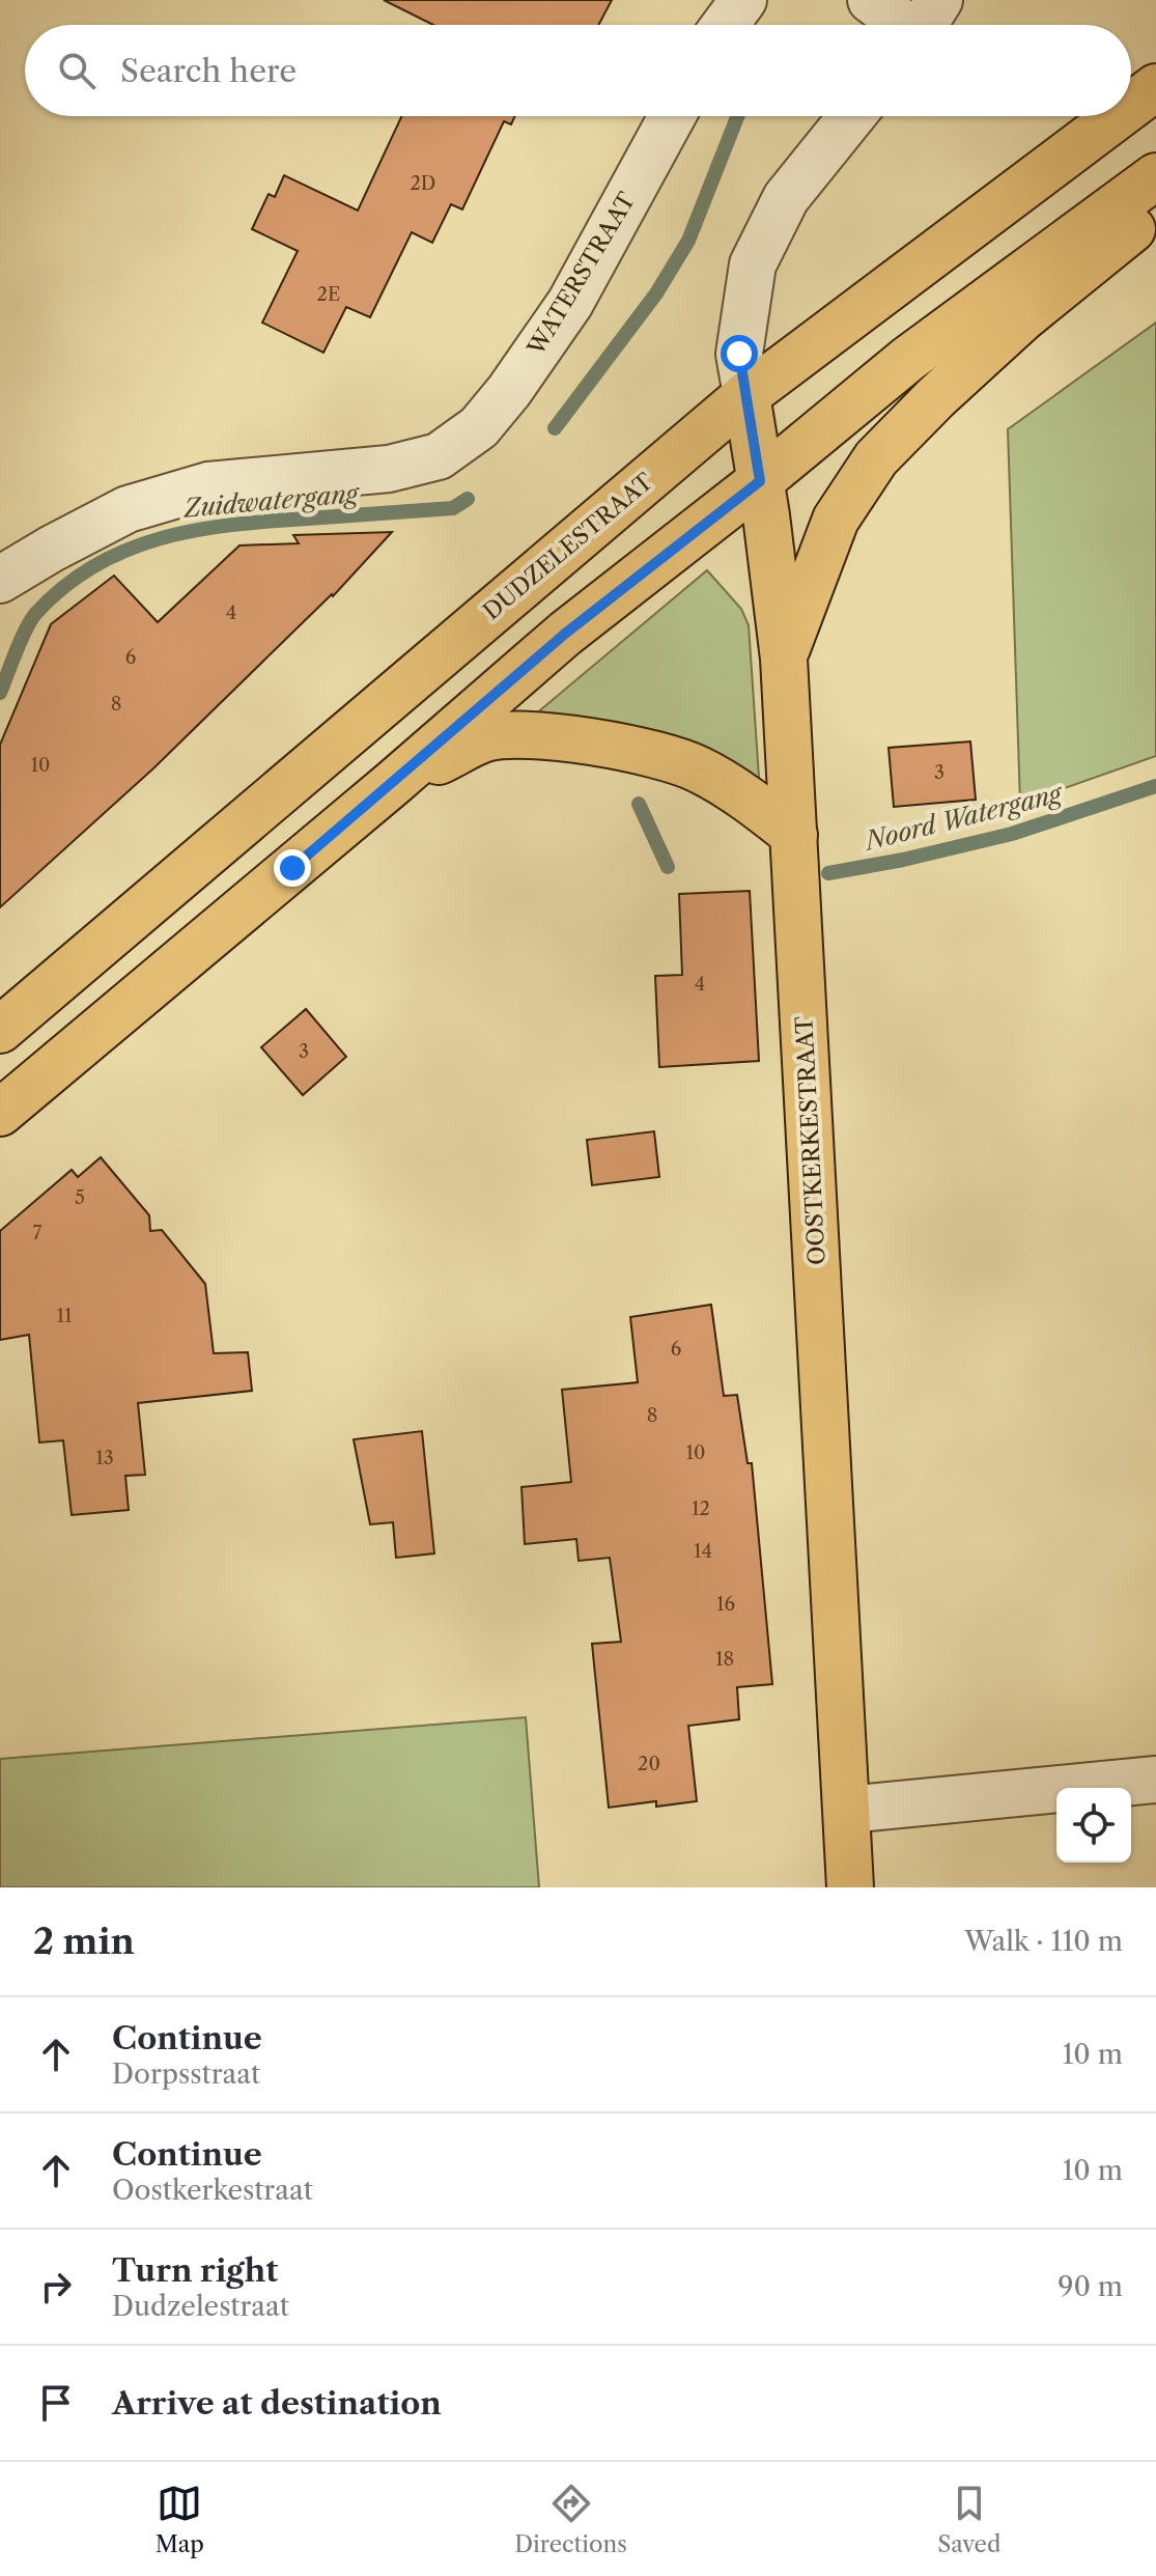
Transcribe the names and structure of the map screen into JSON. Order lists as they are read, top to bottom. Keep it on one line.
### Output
{"streets":{"main road":["DUDZELESTRAAT","OOSTKERKESTRAAT"],"street":["WATERSTRAAT"]},"crossings":[["DUDZELESTRAAT","OOSTKERKESTRAAT"]],"water":["Zuidwatergang","Noord Watergang"],"house_numbers":["2D","2E","4","6","8","10","3","4","3","5","7","11","6","8","10","13","12","14","16","18","20"],"page":{"search":"Search here","heading":["2 min","Walk · 110 m"],"list":[["Continue","Dorpsstraat","10 m"],["Continue","Oostkerkestraat","10 m"],["Turn right","Dudzelestraat","90 m"],"Arrive at destination"],"nav":["Map","Directions","Saved"]}}
